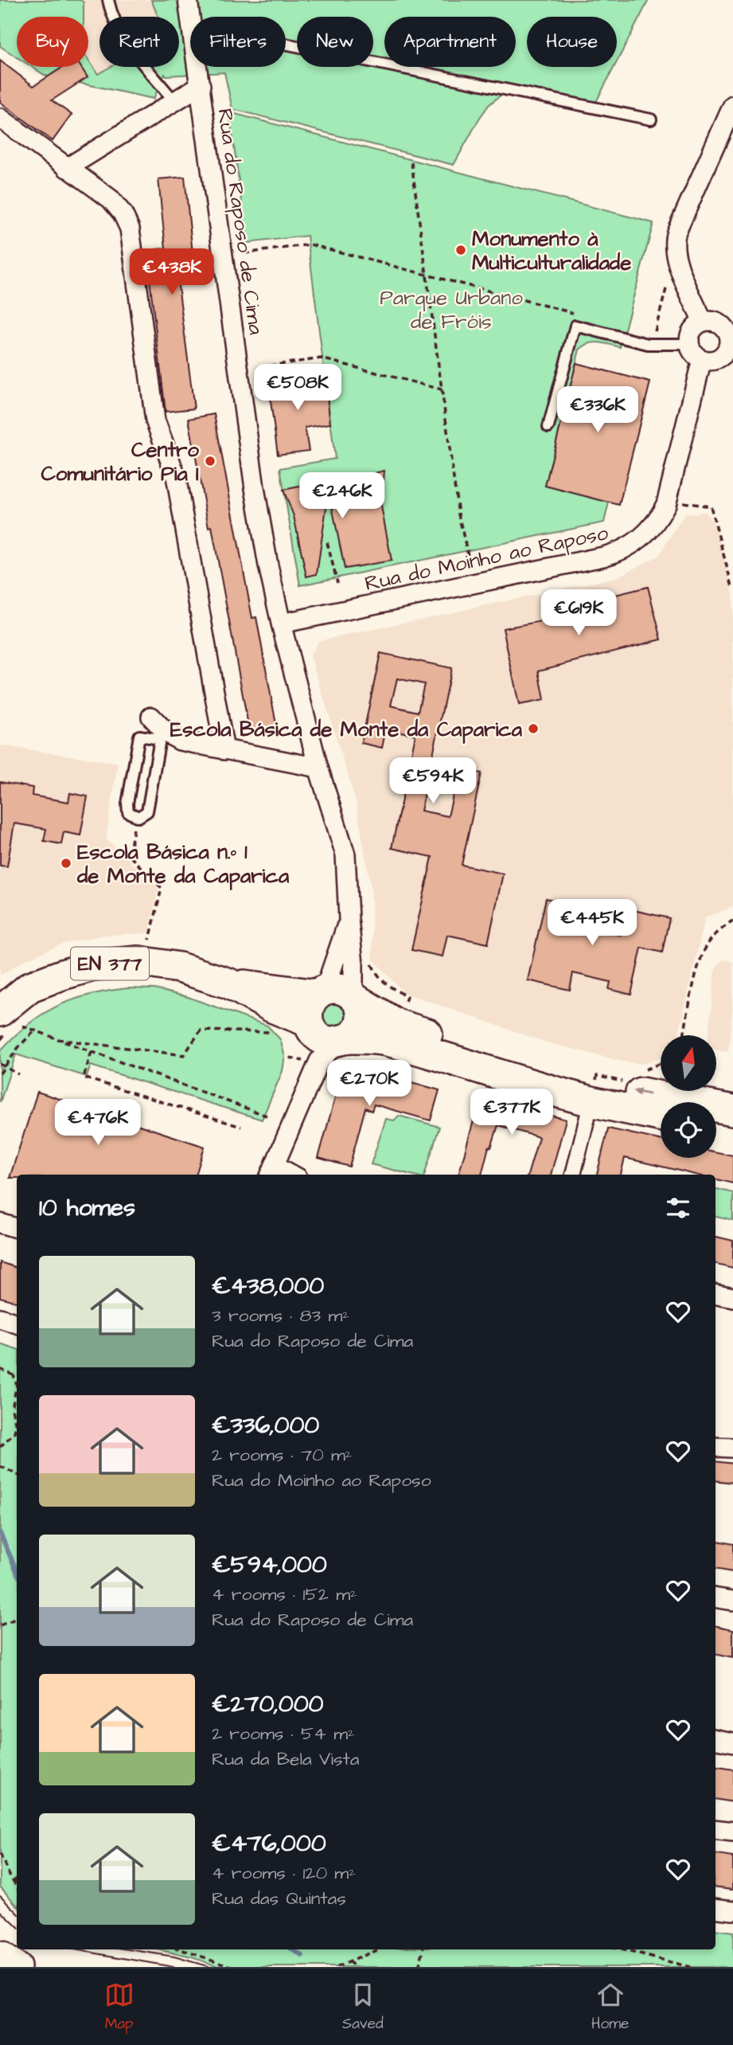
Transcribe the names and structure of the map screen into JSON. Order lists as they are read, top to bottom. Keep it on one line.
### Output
{"streets":{"main road":["EN 377"],"street":["Rua do Raposo de Cima","Rua do Moinho ao Raposo"]},"crossings":[["Rua do Raposo de Cima","Rua do Moinho ao Raposo"],["Rua do Raposo de Cima","EN 377"]],"parks":["Parque Urbano de Fróis"],"places":["Monumento à Multiculturalidade","Centro Comunitário Pia I","Escola Básica de Monte da Caparica","Escola Básica n.º 1 de Monte da Caparica"],"north":"top","page":{"chip":["Buy","Rent","Filters","New","Apartment","House"],"price":["€438K","€508K","€336K","€246K","€619K","€594K","€445K","€270K","€377K","€476K"],"heading":"10 homes","list":[{"name":"€438,000","note":"3 rooms · 83 m² · Rua do Raposo de Cima"},{"name":"€336,000","note":"2 rooms · 70 m² · Rua do Moinho ao Raposo"},{"name":"€594,000","note":"4 rooms · 152 m² · Rua do Raposo de Cima"},{"name":"€270,000","note":"2 rooms · 54 m² · Rua da Bela Vista"},{"name":"€476,000","note":"4 rooms · 120 m² · Rua das Quintas"}],"tabs":["Map","Saved","Home"]}}
